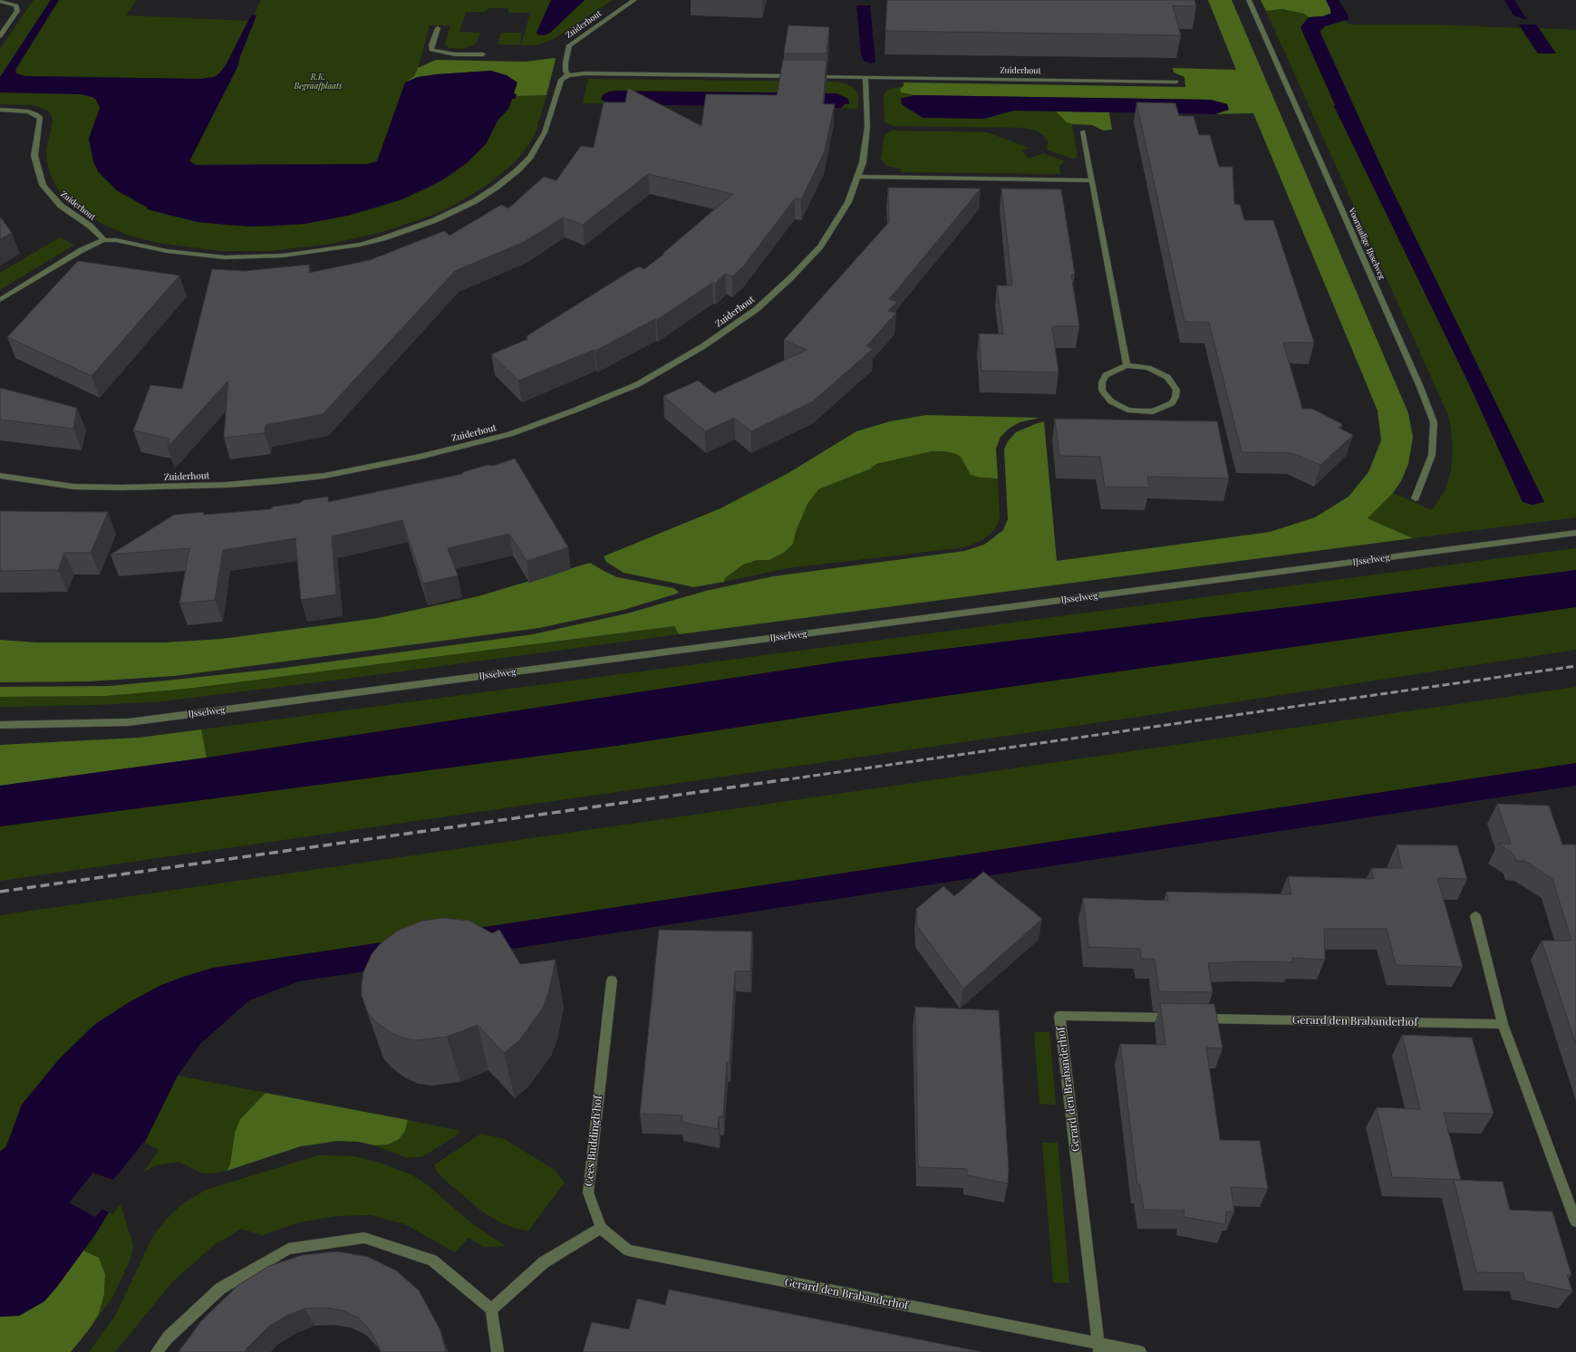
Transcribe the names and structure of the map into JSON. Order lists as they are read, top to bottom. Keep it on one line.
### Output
{"streets":{"street":["Zuiderhout","Voormalige IJsselweg","IJsselweg","Gerard den Brabanderhof","Cees Buddingh'hof"]},"crossings":[["Gerard den Brabanderhof","Cees Buddingh'hof"]],"parks":["R.K. Begraafplaats"]}
